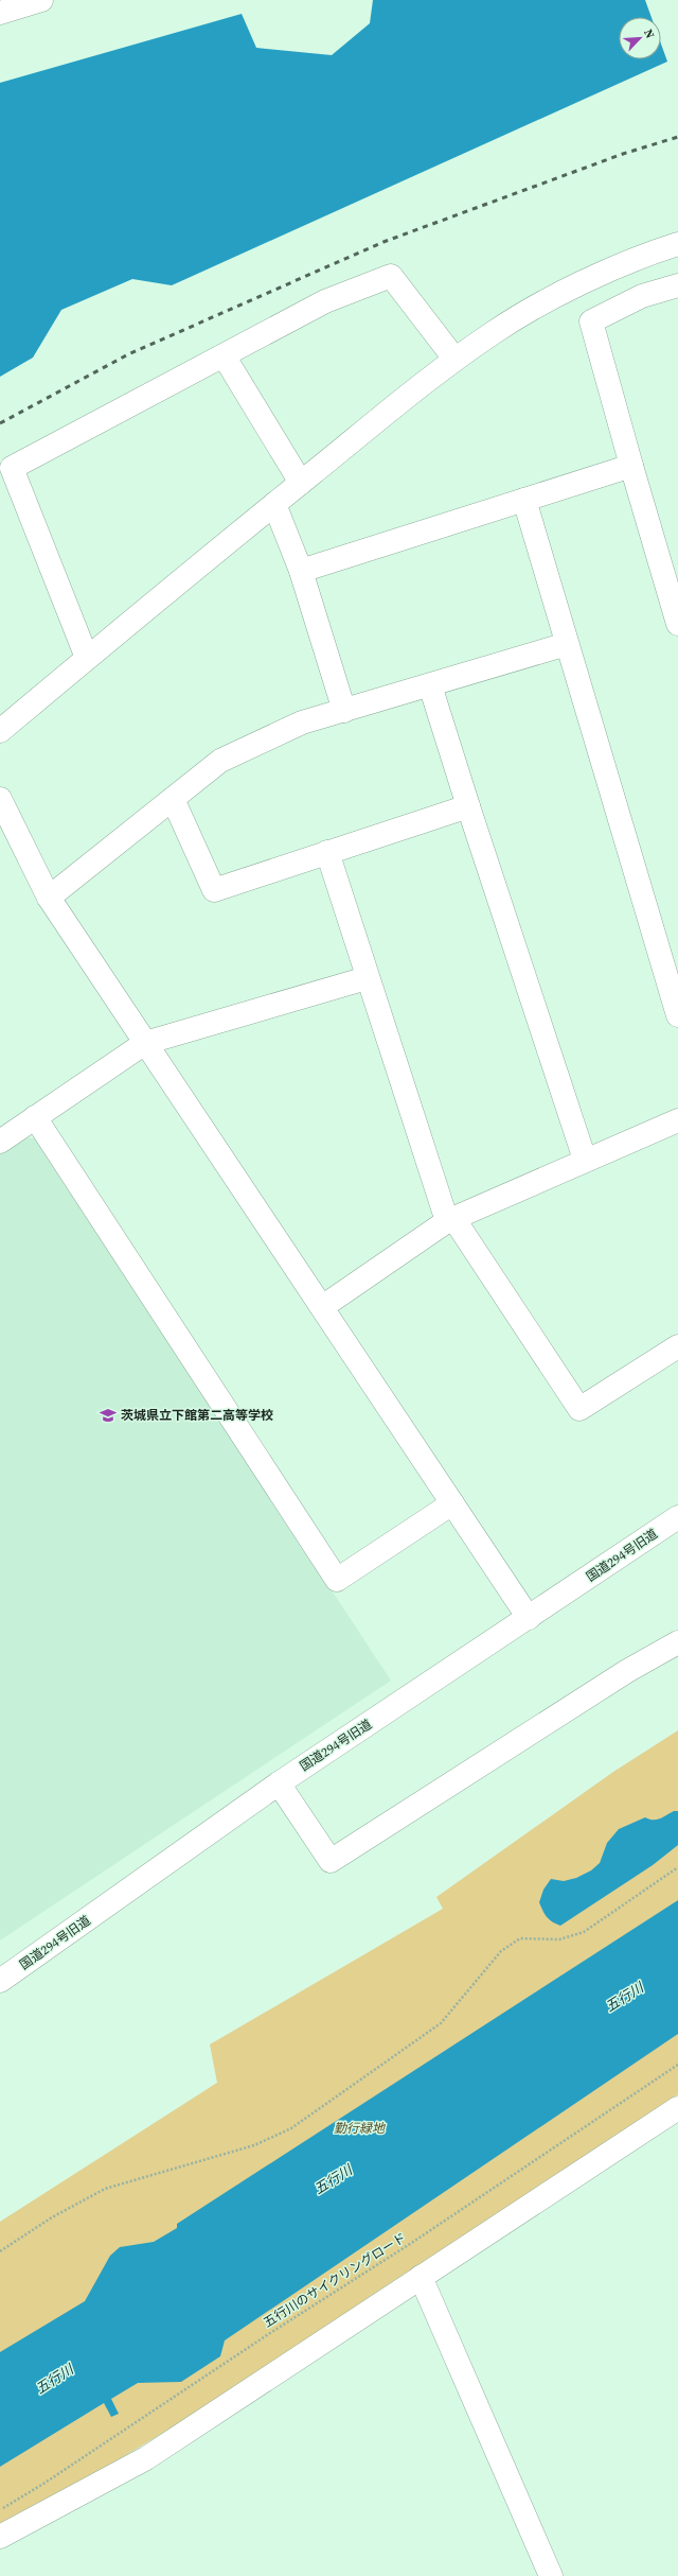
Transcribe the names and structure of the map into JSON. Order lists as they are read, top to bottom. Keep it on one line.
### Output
{"streets":{"main road":["国道294号旧道"],"path":["五行川のサイクリングロード"]},"water":["五行川"],"parks":["勤行緑地"],"places":{"school or university":["茨城県立下館第二高等学校"]},"north":"top right"}
